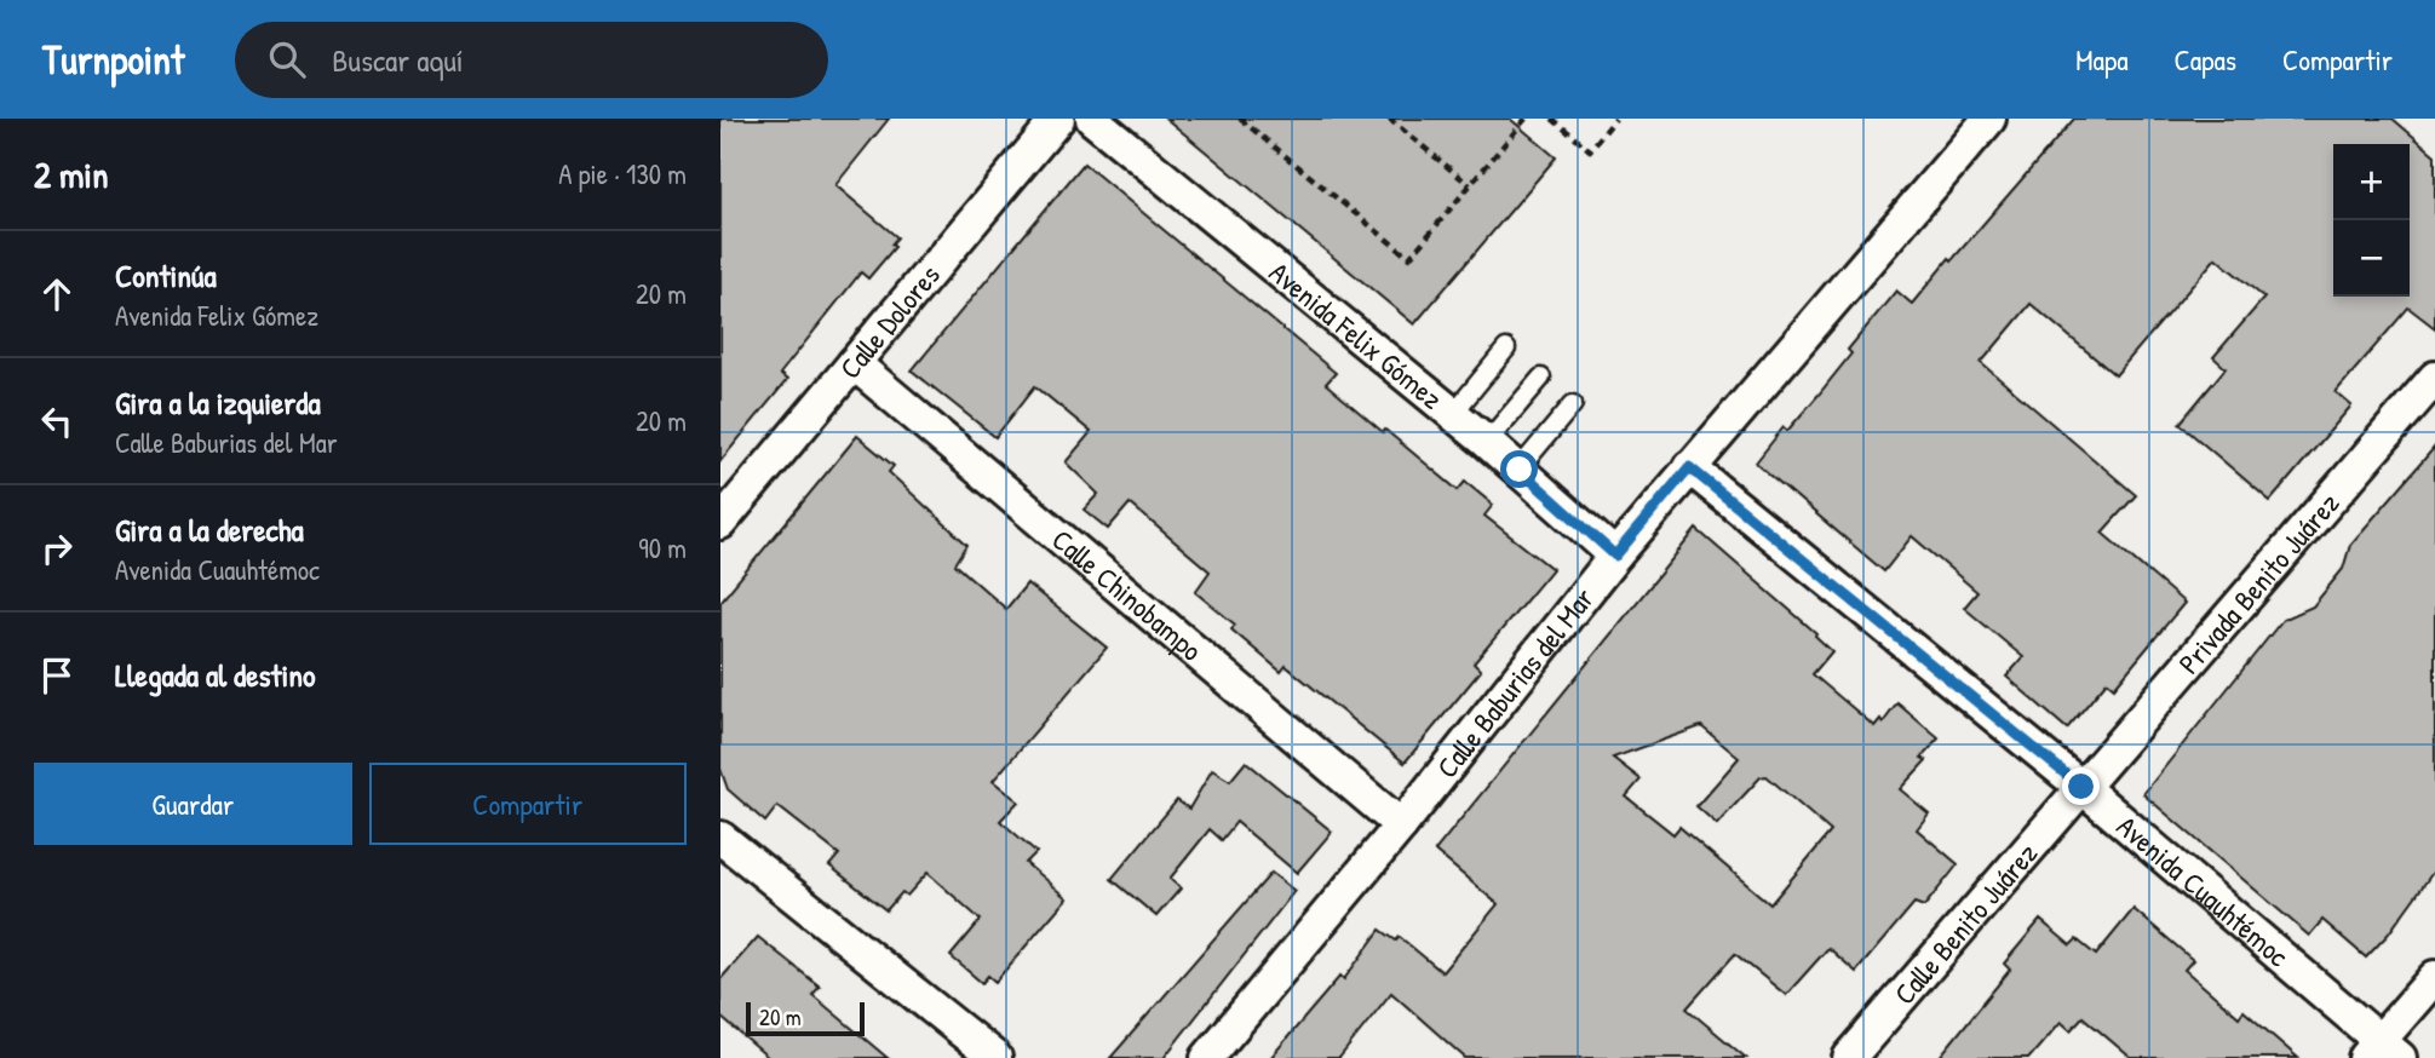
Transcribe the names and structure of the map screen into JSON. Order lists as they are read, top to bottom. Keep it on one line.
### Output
{"streets":{"street":["Calle Dolores","Avenida Felix Gómez","Privada Benito Juárez","Calle Chinobampo","Calle Baburias del Mar","Avenida Cuauhtémoc","Calle Benito Juárez"]},"crossings":[["Calle Dolores","Calle Chinobampo"],["Avenida Felix Gómez","Calle Baburias del Mar"],["Privada Benito Juárez","Avenida Cuauhtémoc"],["Privada Benito Juárez","Calle Benito Juárez"],["Calle Chinobampo","Calle Baburias del Mar"],["Calle Baburias del Mar","Avenida Cuauhtémoc"],["Avenida Cuauhtémoc","Calle Benito Juárez"]],"scale_bar":"20 m","page":{"header":"Turnpoint","search":"Buscar aquí","nav":["Mapa","Capas","Compartir"],"heading":["2 min","A pie · 130 m"],"map_buttons":["+","−"],"list":[["Continúa","Avenida Felix Gómez","20 m"],["Gira a la izquierda","Calle Baburias del Mar","20 m"],["Gira a la derecha","Avenida Cuauhtémoc","90 m"],"Llegada al destino"],"buttons":["Guardar","Compartir"],"scale":"20 m"}}
